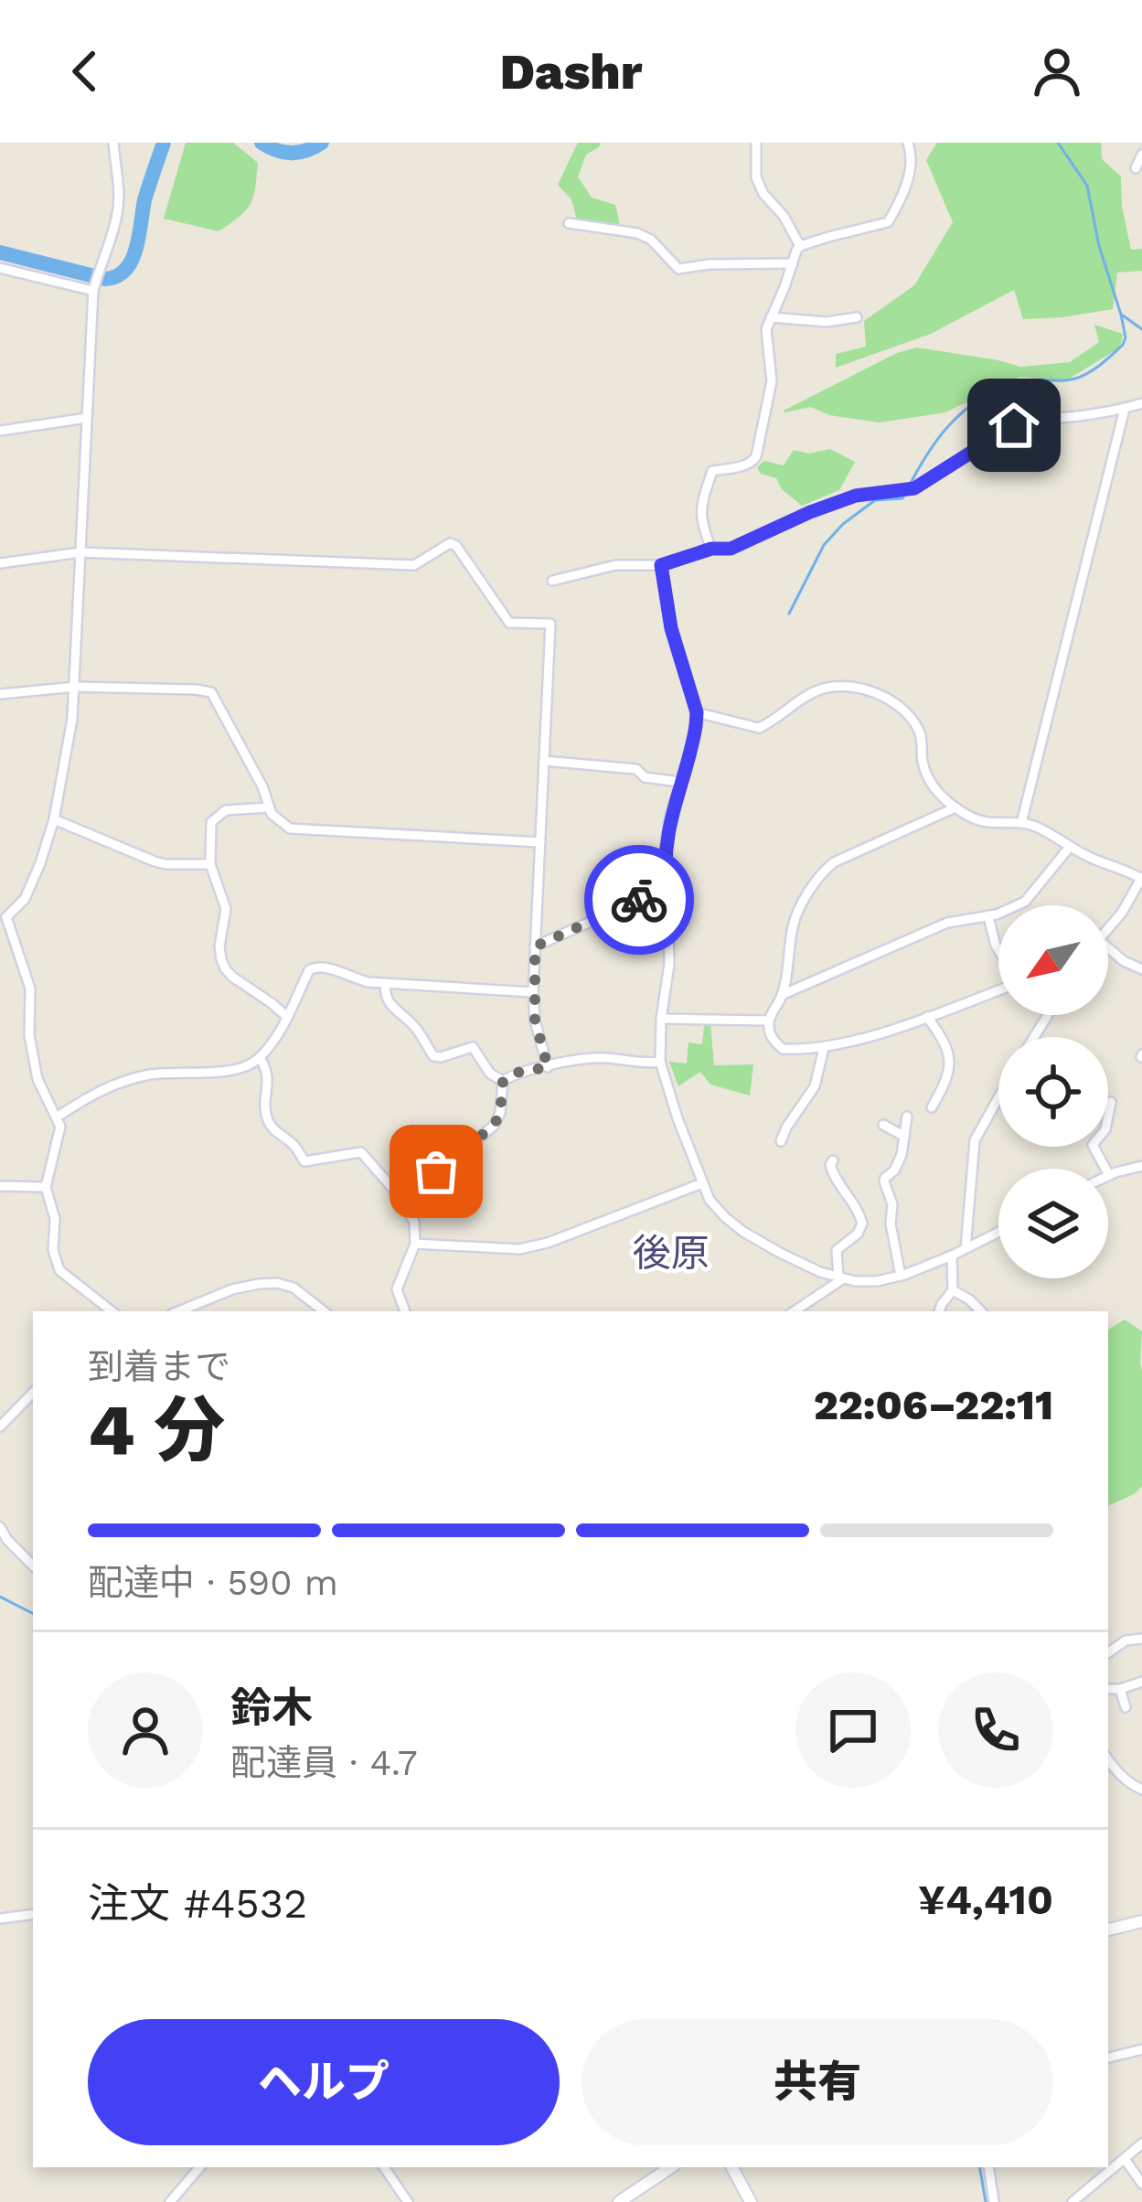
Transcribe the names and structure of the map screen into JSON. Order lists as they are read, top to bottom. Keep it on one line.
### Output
{"districts":["後原"],"north":"bottom left","page":{"header":"Dashr","heading":["4 分","到着まで","22:06–22:11"],"panel":["鈴木","配達員 · 4.7","注文 #4532","¥4,410"],"bar":"配達中 · 590 m","buttons":["ヘルプ","共有"]}}
